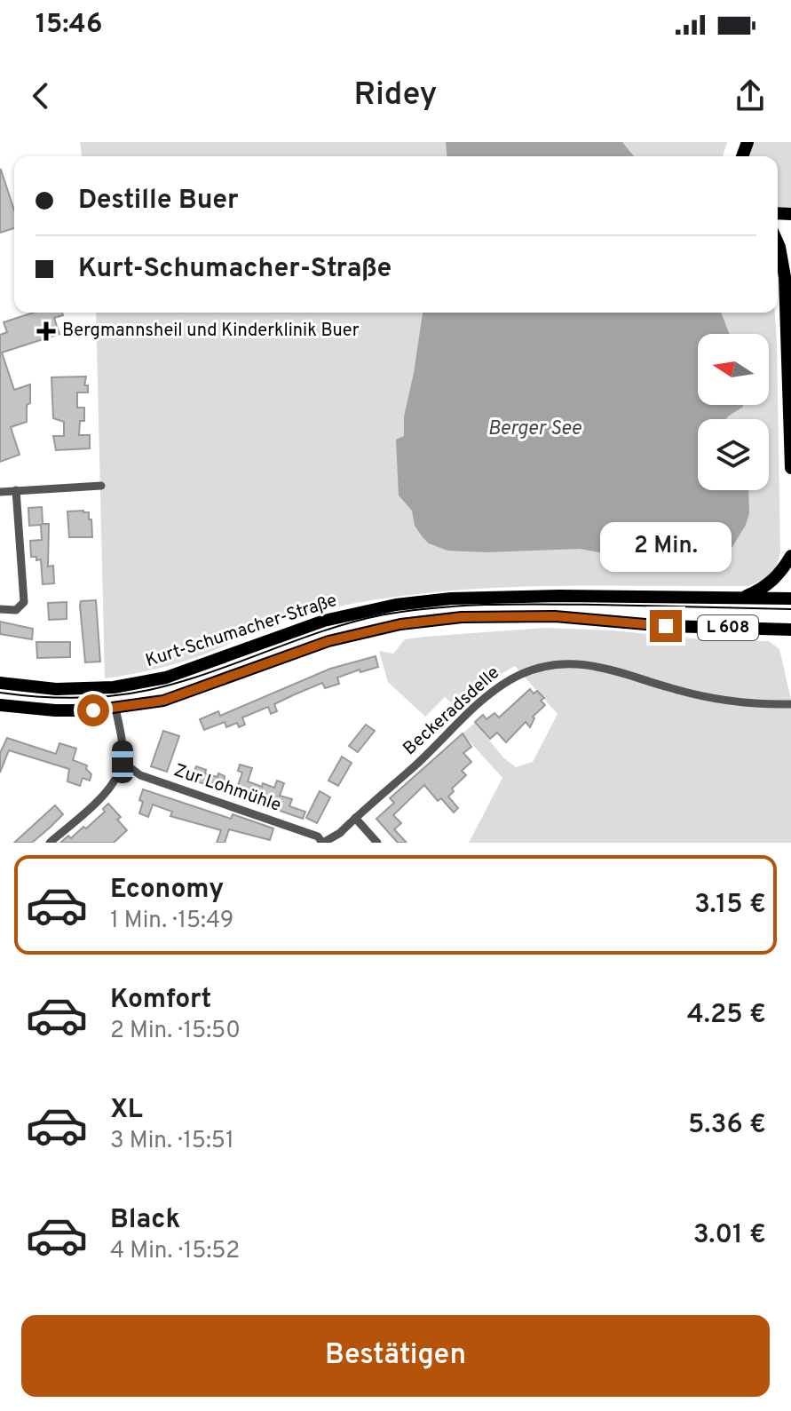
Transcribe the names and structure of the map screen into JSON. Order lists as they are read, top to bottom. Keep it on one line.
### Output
{"streets":{"main road":["L 608","Kurt-Schumacher-Straße"],"street":["Beckeradsdelle","Zur Lohmühle"]},"crossings":[["L 608","Kurt-Schumacher-Straße"],["Beckeradsdelle","Zur Lohmühle"]],"water":["Berger See"],"places":{"health":["Bergmannsheil und Kinderklinik Buer"]},"north":"left","page":{"status":"15:46","header":"Ridey","banner":["Destille Buer","Kurt-Schumacher-Straße"],"bubble":"2 Min.","list":[{"name":"Economy","note":"1 Min. · 15:49","value":"3.15 €"},{"name":"Komfort","note":"2 Min. · 15:50","value":"4.25 €"},{"name":"XL","note":"3 Min. · 15:51","value":"5.36 €"},{"name":"Black","note":"4 Min. · 15:52","value":"3.01 €"}],"buttons":"Bestätigen"}}
